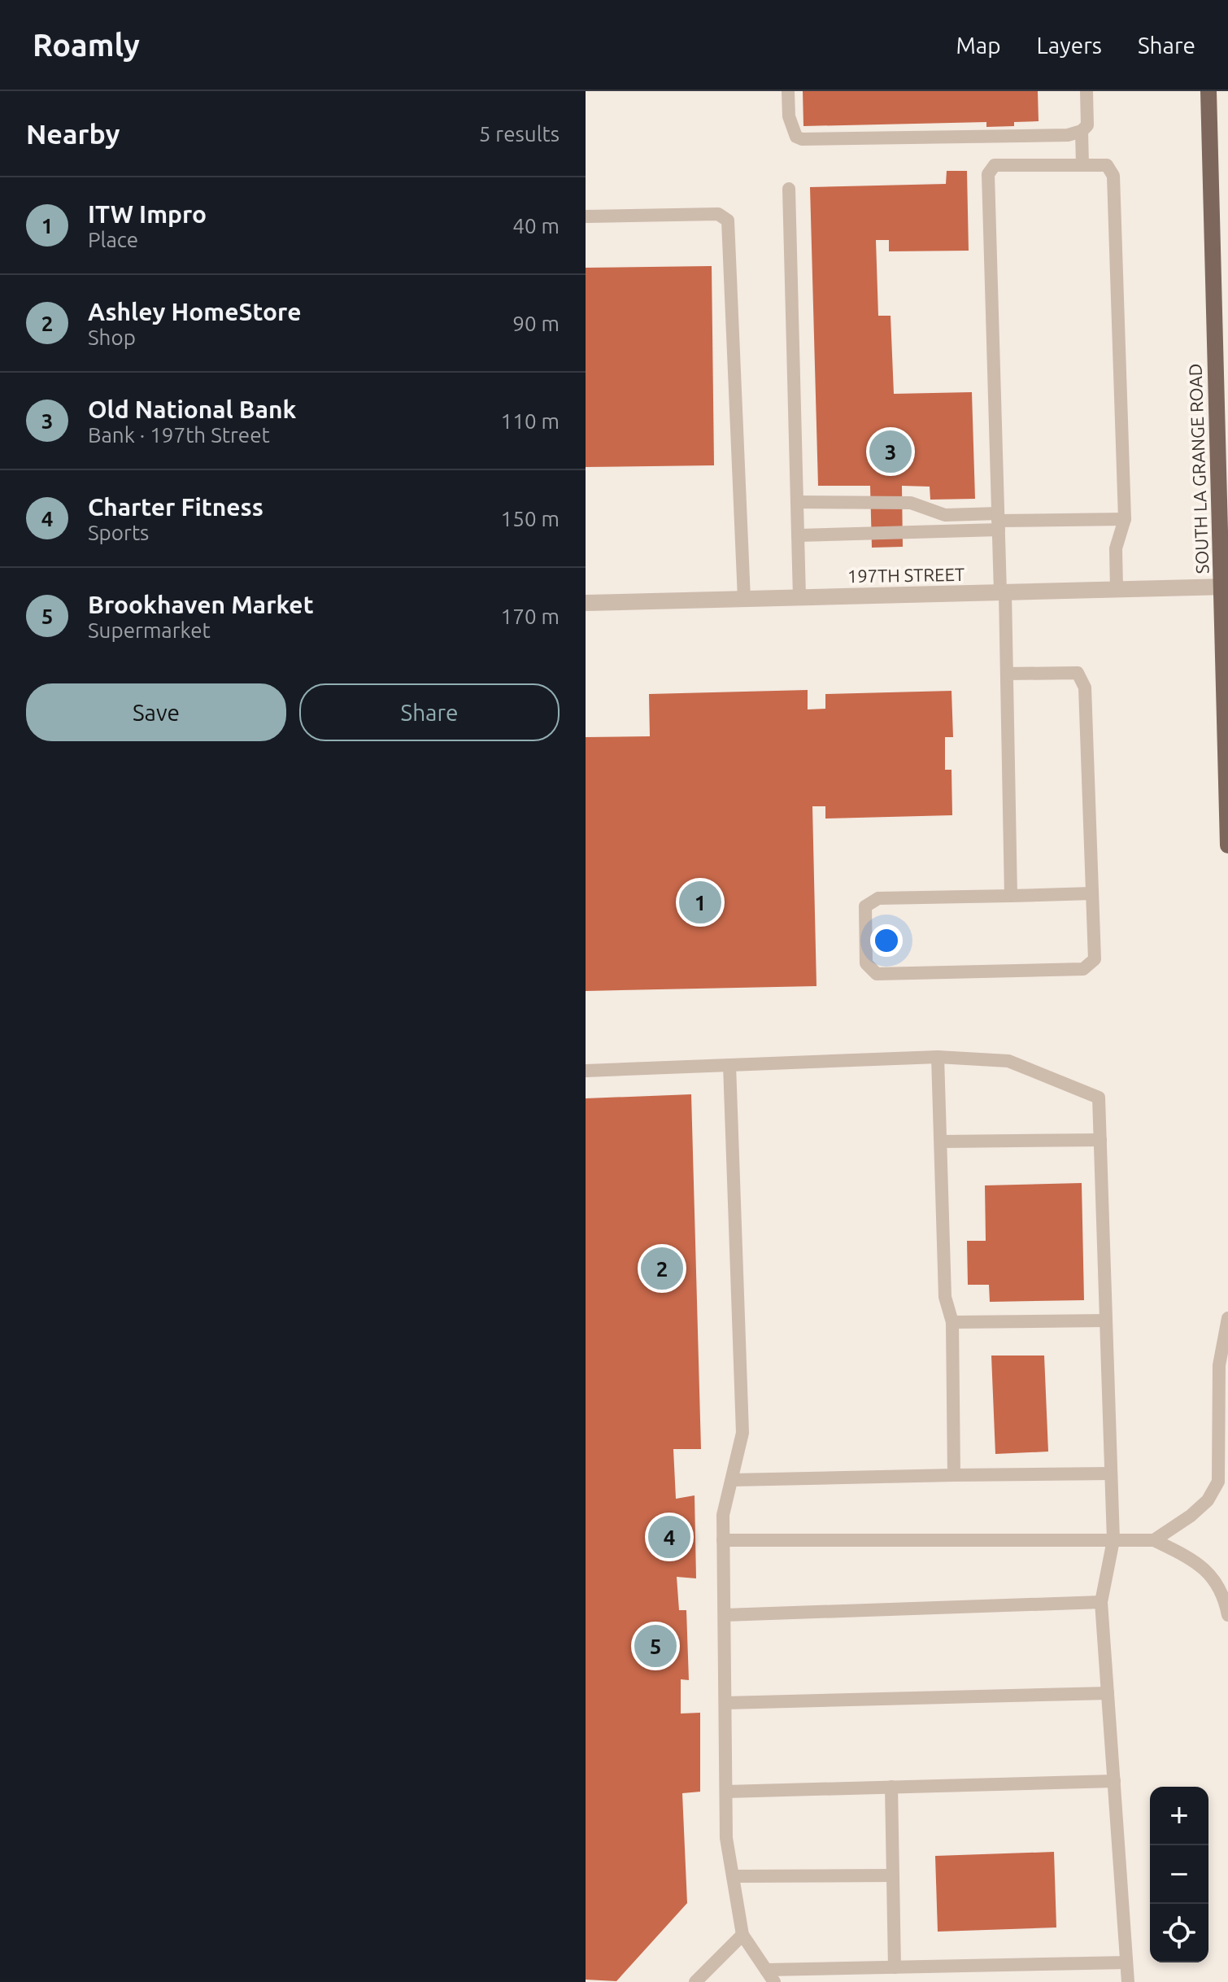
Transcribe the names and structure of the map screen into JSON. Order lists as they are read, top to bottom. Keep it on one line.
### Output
{"streets":{"main road":["SOUTH LA GRANGE ROAD"],"street":["197TH STREET"]},"crossings":[["SOUTH LA GRANGE ROAD","197TH STREET"]],"page":{"header":"Roamly","nav":["Map","Layers","Share"],"heading":["Nearby","5 results"],"list":[{"mark":"1","name":"ITW Impro","note":"Place","value":"40 m"},{"mark":"2","name":"Ashley HomeStore","note":"Shop","value":"90 m"},{"mark":"3","name":"Old National Bank","note":"Bank · 197th Street","value":"110 m"},{"mark":"4","name":"Charter Fitness","note":"Sports","value":"150 m"},{"mark":"5","name":"Brookhaven Market","note":"Supermarket","value":"170 m"}],"pins":["3","1","2","4","5"],"buttons":["Save","Share"],"map_buttons":["+","−"]}}
